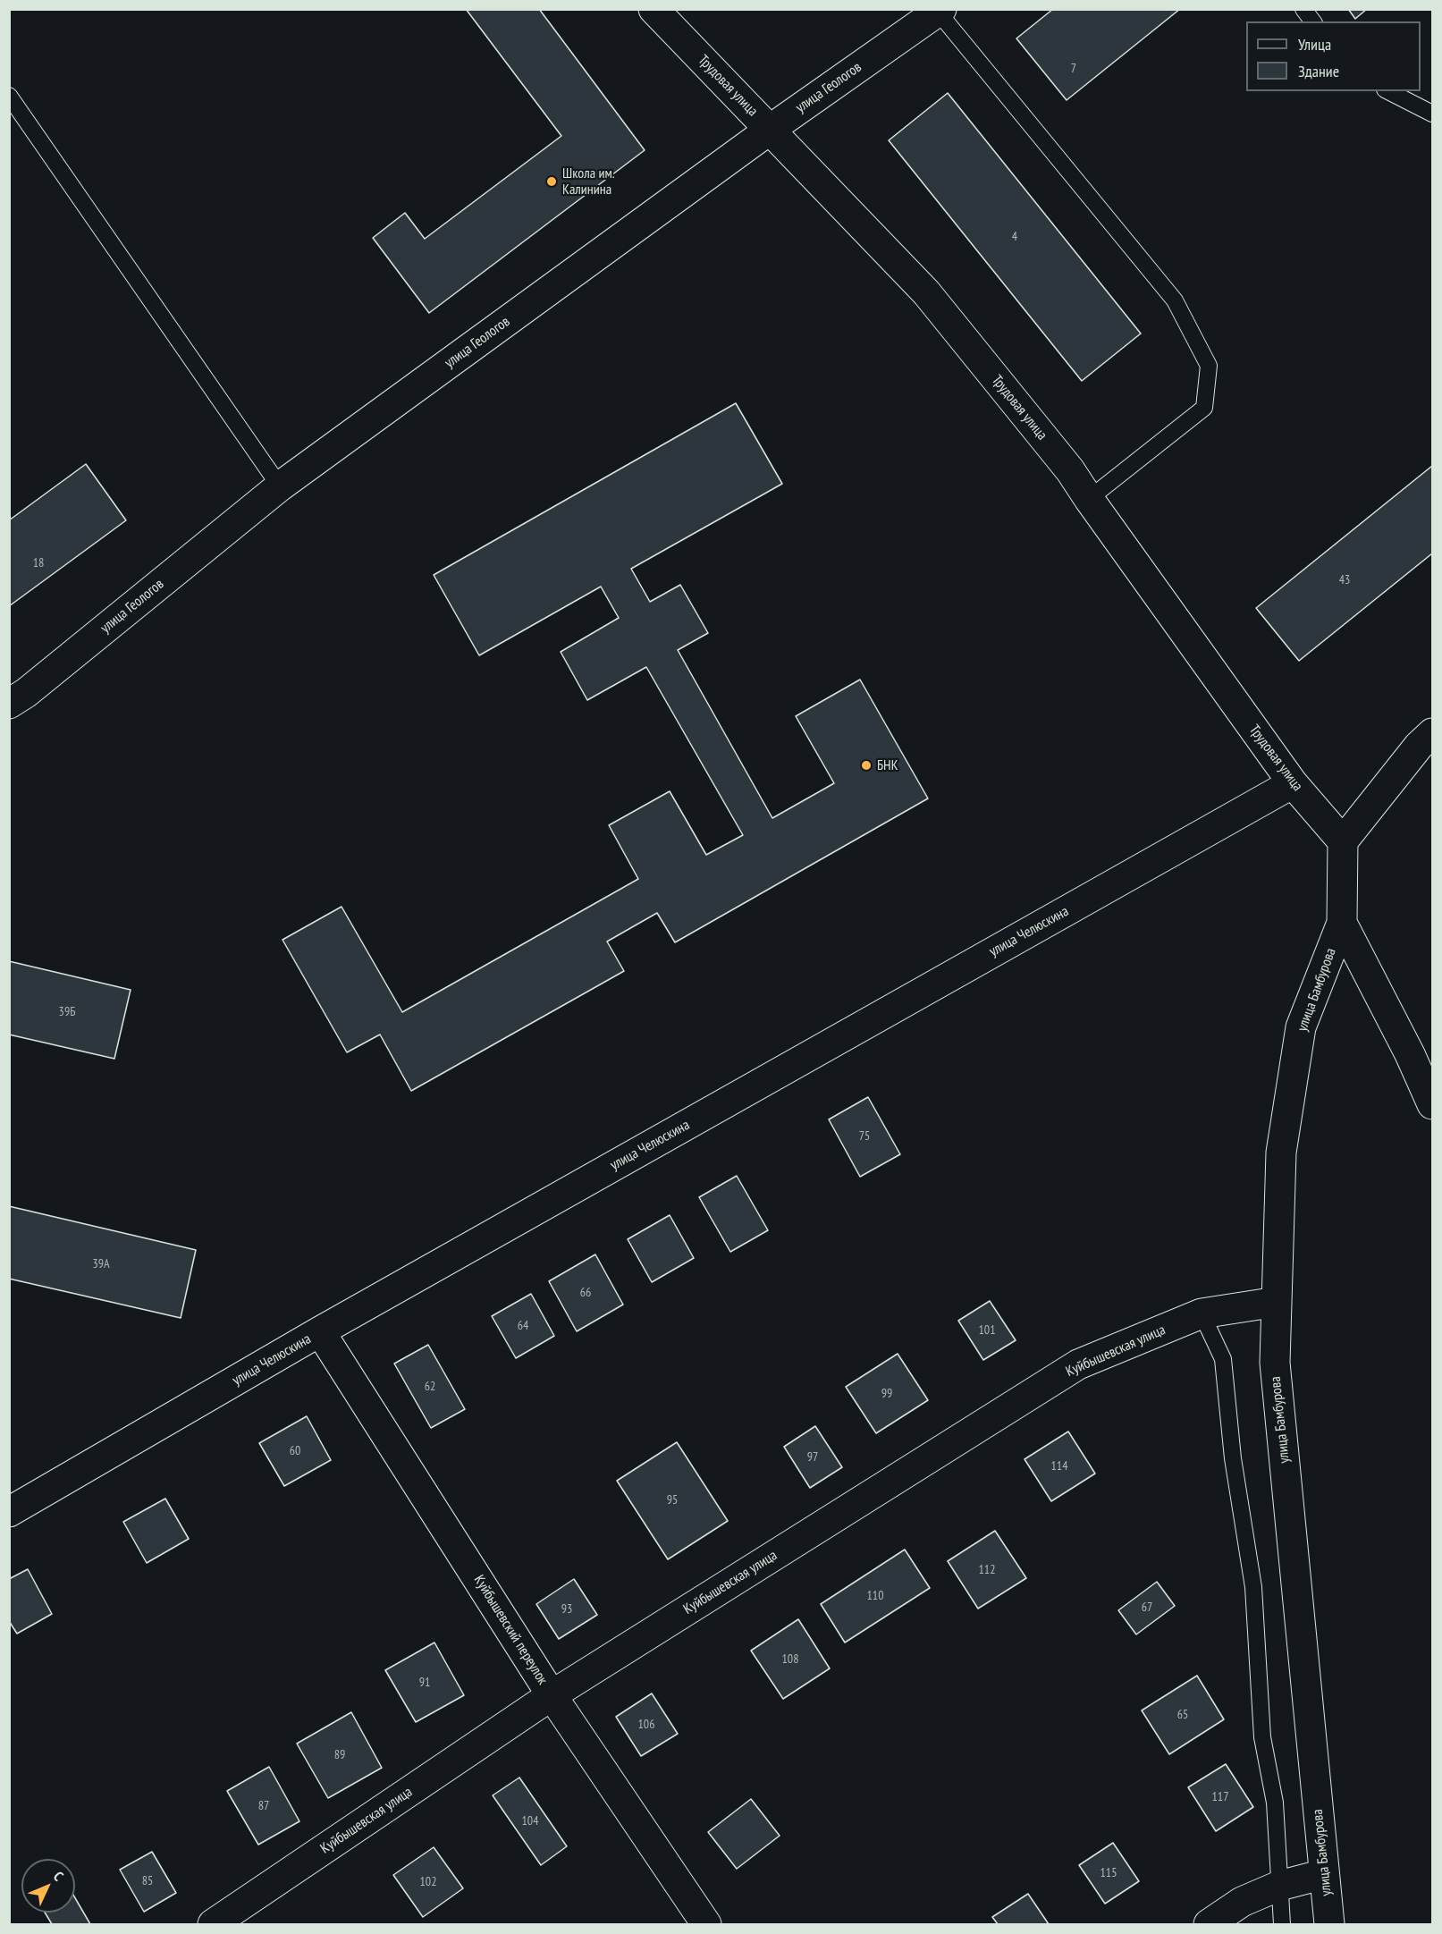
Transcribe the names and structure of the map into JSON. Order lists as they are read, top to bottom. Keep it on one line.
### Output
{"streets":{"street":["Трудовая улица","улица Геологов","улица Челюскина","улица Бамбурова","Куйбышевская улица","Куйбышевский переулок"]},"crossings":[["Трудовая улица","улица Геологов"],["Трудовая улица","улица Челюскина"],["улица Челюскина","Куйбышевский переулок"],["улица Бамбурова","Куйбышевская улица"],["Куйбышевская улица","Куйбышевский переулок"]],"places":["Школа им. Калинина","БНК"],"house_numbers":["7","4","18","43","39Б","75","39А","66","64","101","62","99","60","97","114","95","112","110","67","93","108","91","65","106","89","117","87","104","115","85","102"],"legend":["Улица","Здание"],"north":"top right"}
